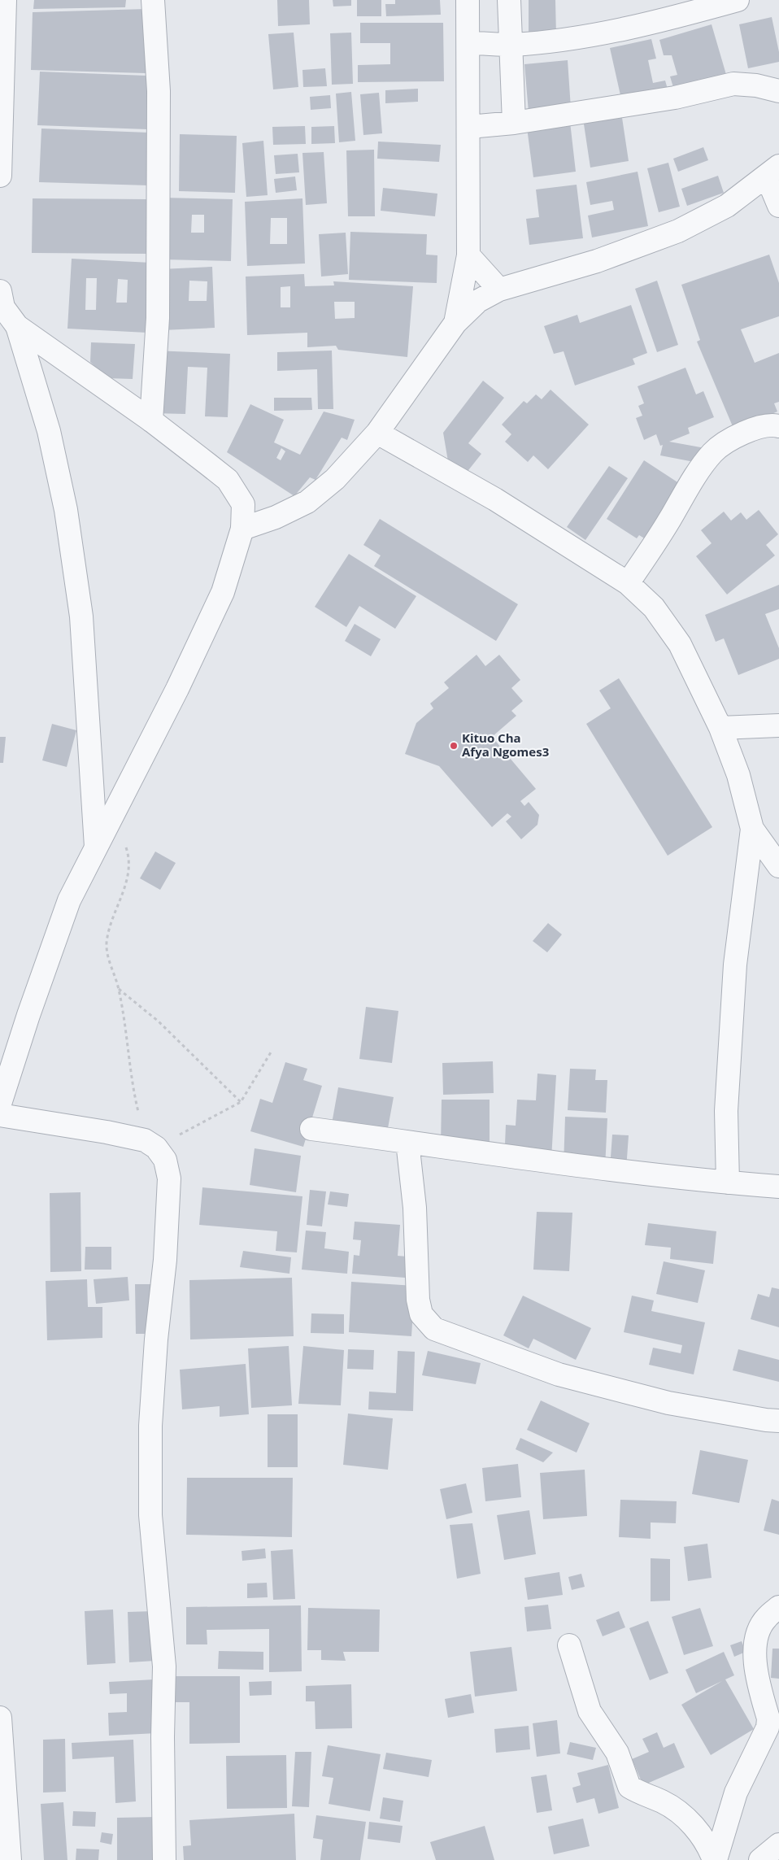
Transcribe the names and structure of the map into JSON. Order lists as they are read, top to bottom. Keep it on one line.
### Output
{"places":["Kituo Cha Afya Ngomes3"]}
